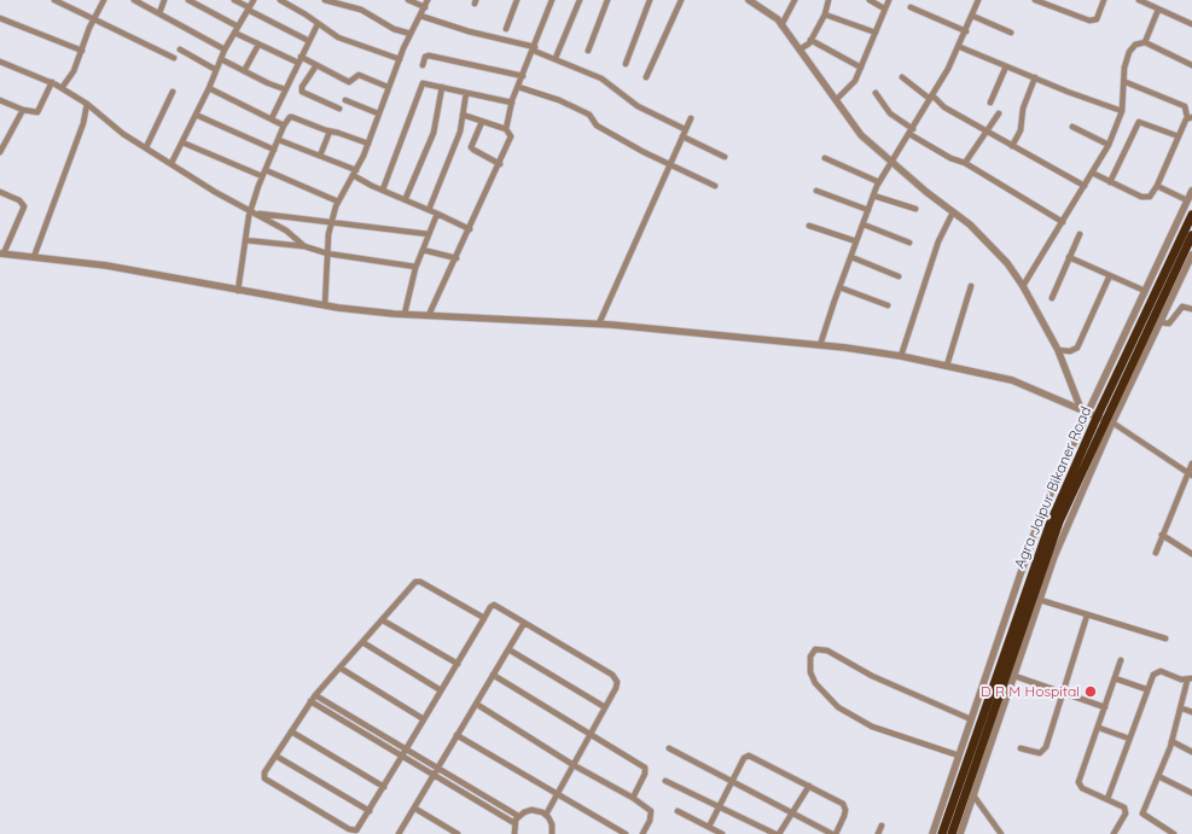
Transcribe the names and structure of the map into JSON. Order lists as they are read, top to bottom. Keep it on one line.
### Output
{"streets":{"highway":["Agra Jaipur Bikaner Road"]},"places":["D R M Hospital"]}
